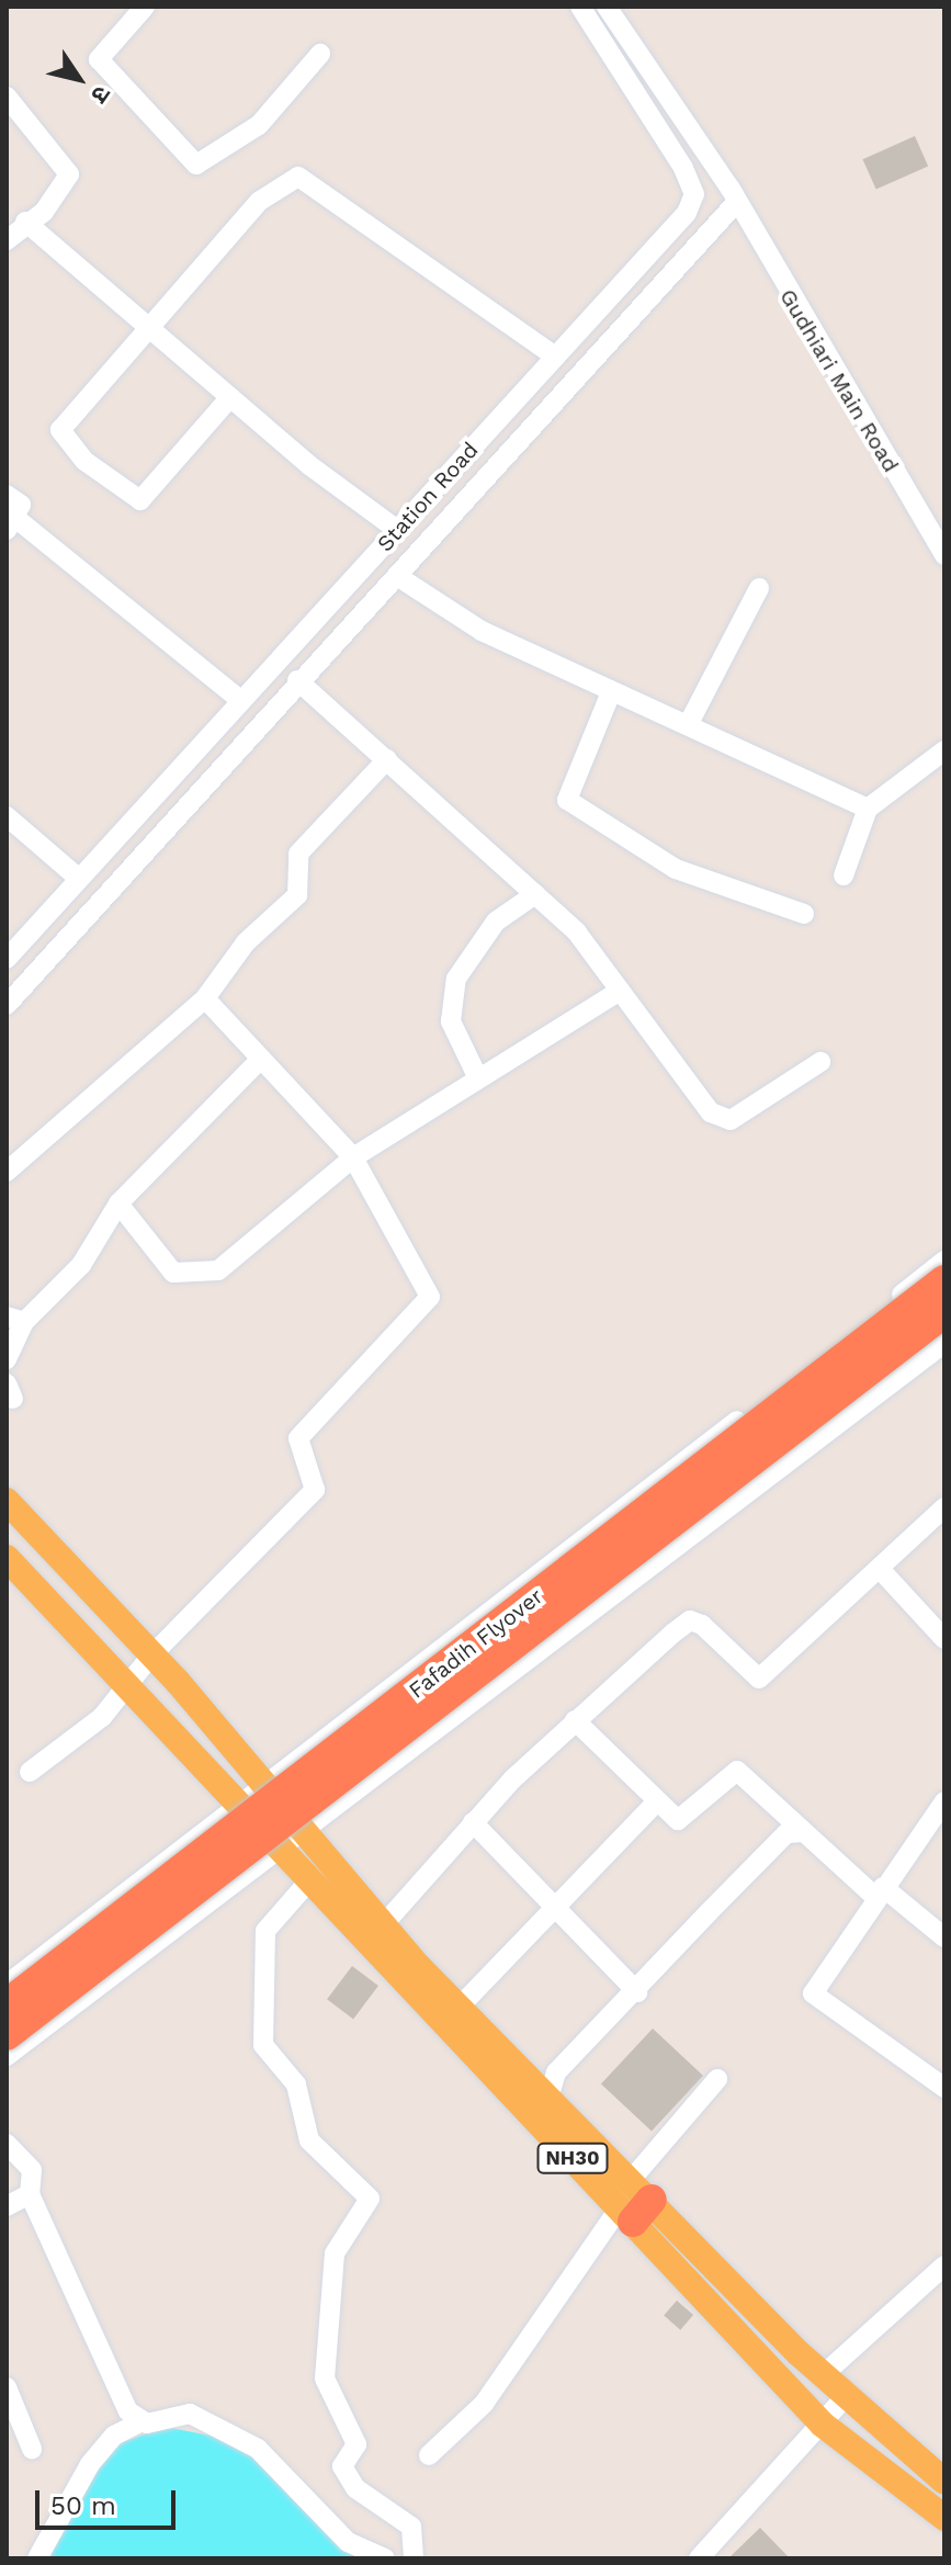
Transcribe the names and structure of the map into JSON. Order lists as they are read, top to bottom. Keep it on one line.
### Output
{"streets":{"highway":["Fafadih Flyover"],"main road":["NH30"],"street":["Gudhiari Main Road","Station Road"]},"crossings":[["Gudhiari Main Road","Station Road"]],"scale_bar":"50 m","north":"bottom right"}
